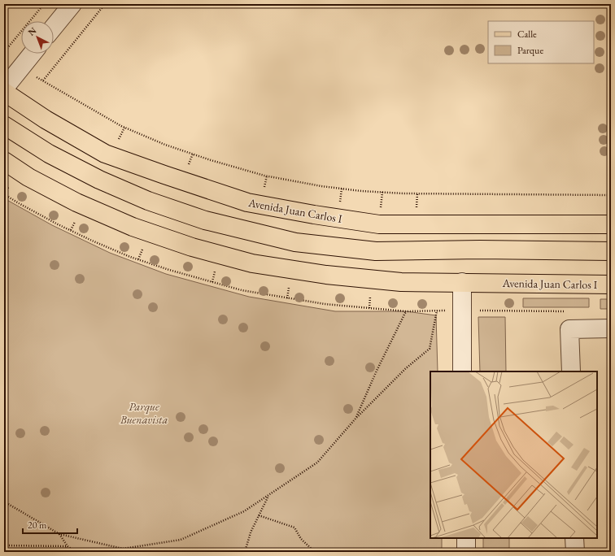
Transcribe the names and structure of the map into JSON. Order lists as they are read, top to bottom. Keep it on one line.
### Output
{"streets":{"main road":["Avenida Juan Carlos I"]},"parks":["Parque Buenavista"],"legend":["Calle","Parque"],"scale_bar":"20 m","north":"top left"}
